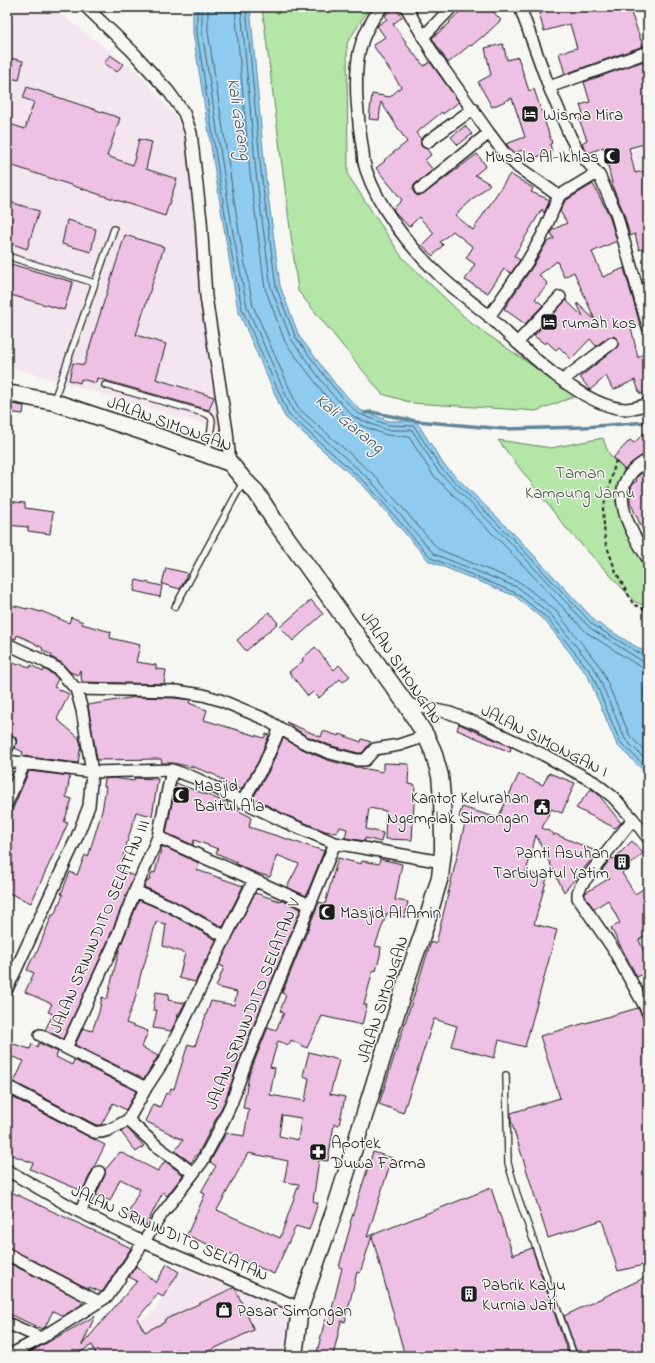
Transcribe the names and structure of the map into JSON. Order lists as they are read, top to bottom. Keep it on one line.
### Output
{"streets":{"main road":["JALAN SIMONGAN"],"street":["JALAN SIMONGAN I","JALAN SRININDITO SELATAN III","JALAN SRININDITO SELATAN V","JALAN SRININDITO SELATAN"]},"crossings":[["JALAN SIMONGAN","JALAN SIMONGAN I"],["JALAN SIMONGAN","JALAN SRININDITO SELATAN"],["JALAN SRININDITO SELATAN V","JALAN SRININDITO SELATAN"]],"water":["Kali Garang"],"parks":["Taman Kampung Jamu"],"places":{"hotel":["Wisma Mira","rumah kos"],"mosque":["Musala Al-Ikhlas","Masjid Baitul A'la","Masjid Al Amin"],"public building":["Kantor Kelurahan Ngemplak Simongan"],"building":["Panti Asuhan Tarbiyatul Yatim","Pabrik Kayu Kurnia Jati"],"pharmacy":["Apotek Duwa Farma"],"shop":["Pasar Simongan"]}}
